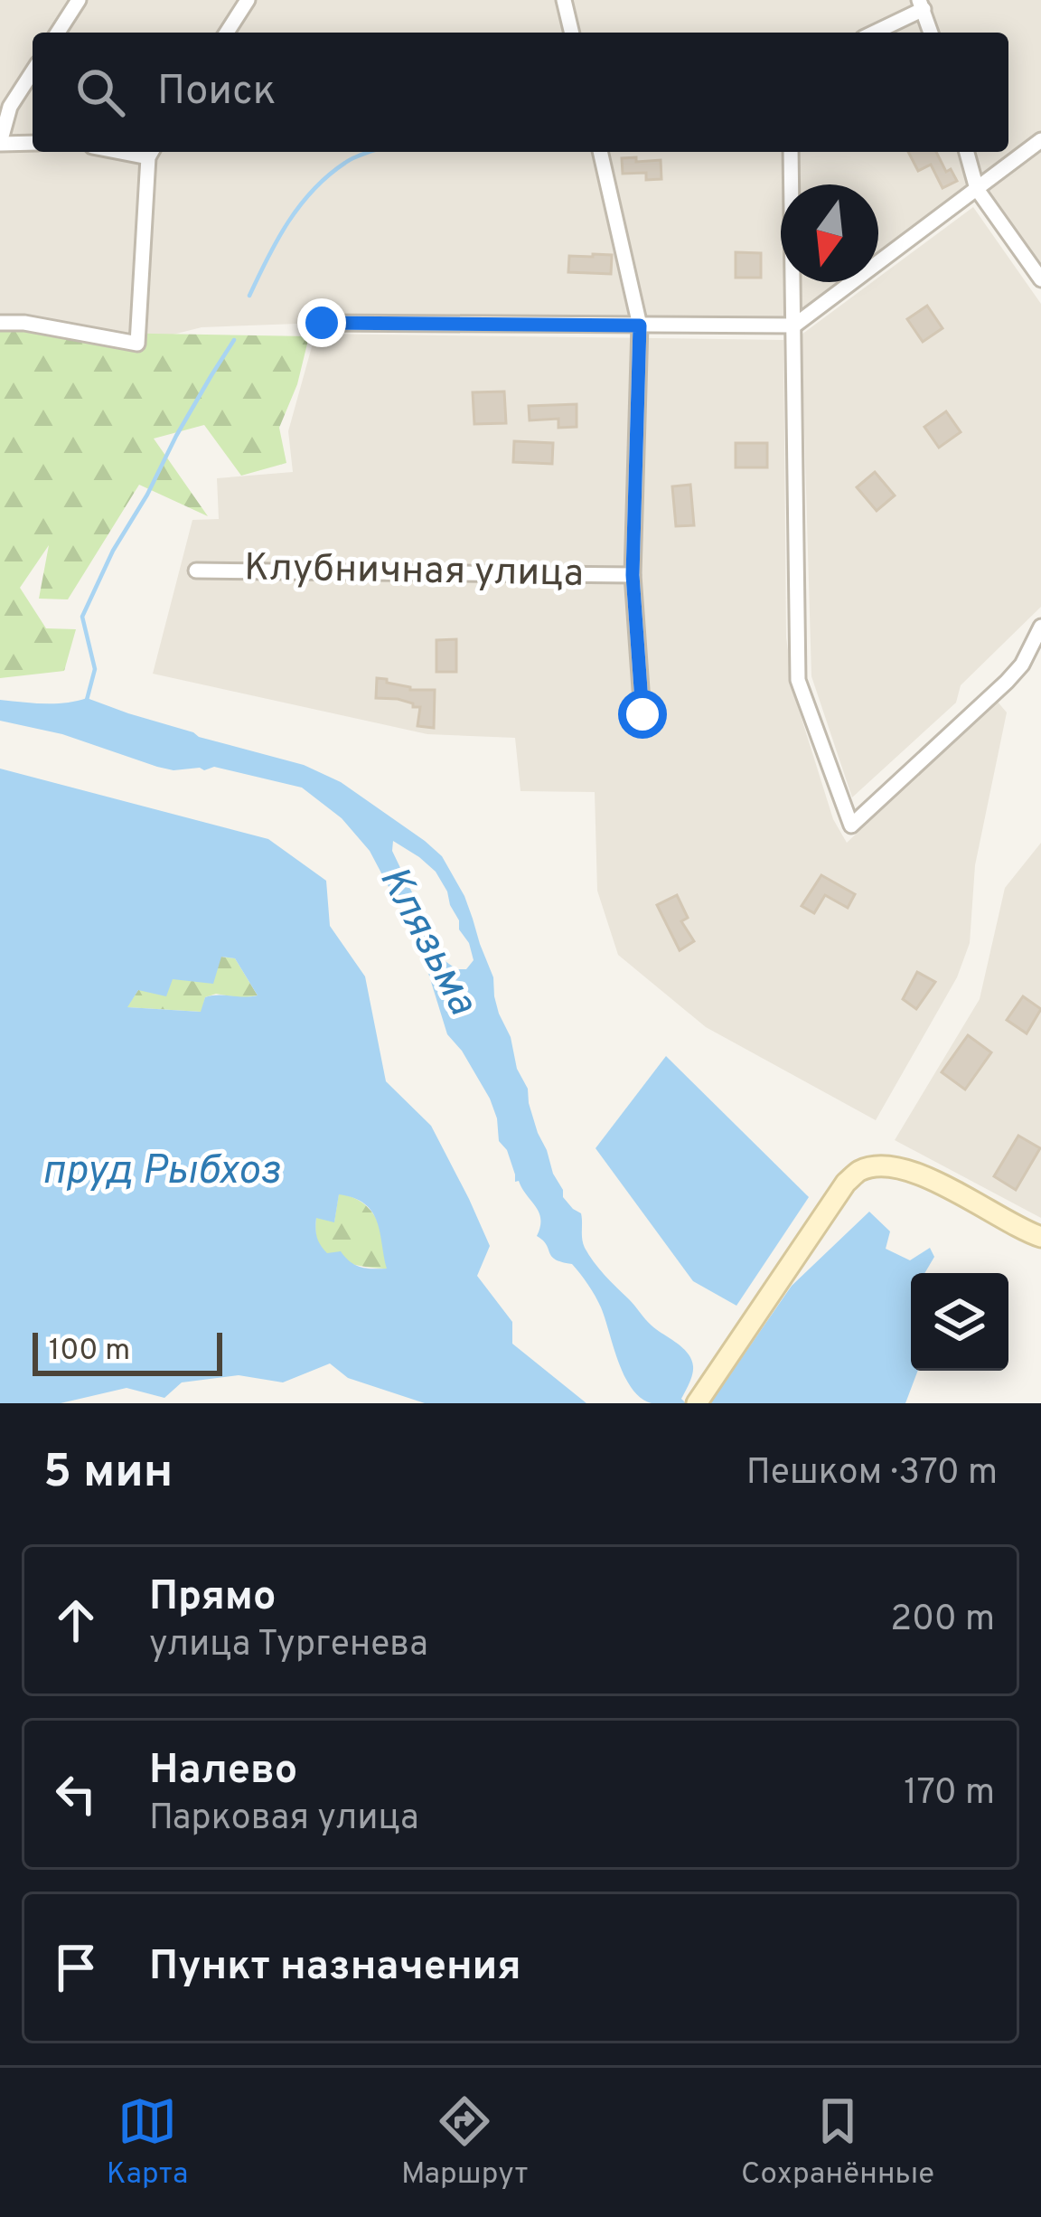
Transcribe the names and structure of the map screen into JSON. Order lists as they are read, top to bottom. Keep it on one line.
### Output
{"streets":{"street":["Клубничная улица"]},"water":["Клязьма","пруд Рыбхоз"],"scale_bar":"100 m","north":"bottom","page":{"search":"Поиск","scale":"100 m","heading":["5 мин","Пешком · 370 m"],"list":[["Прямо","улица Тургенева","200 m"],["Налево","Парковая улица","170 m"],"Пункт назначения"],"nav":["Карта","Маршрут","Сохранённые"]}}
